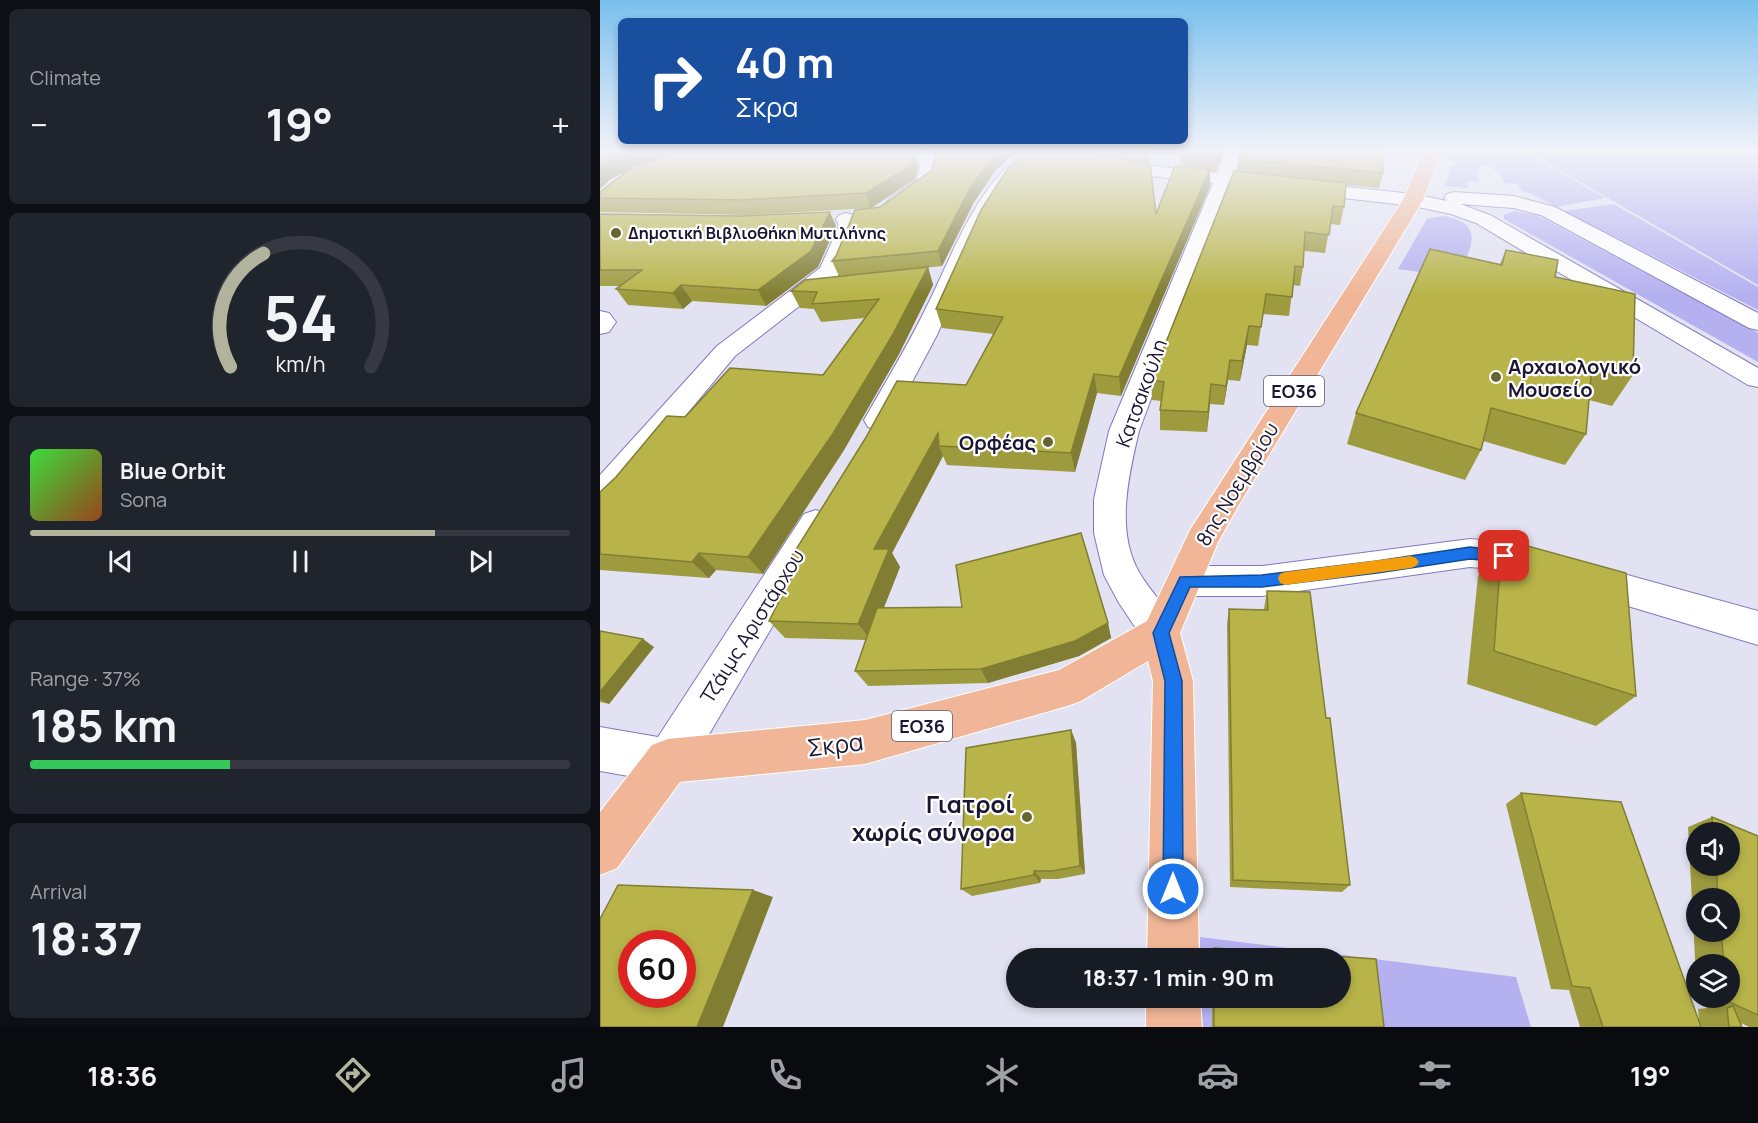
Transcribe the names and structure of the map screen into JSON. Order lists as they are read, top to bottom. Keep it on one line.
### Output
{"streets":{"main road":["ΕΟ36","8ης Νοεμβρίου","Σκρα"],"street":["Κατσακούλη","Τζάιμς Αριστάρχου"]},"crossings":[["Κατσακούλη","8ης Νοεμβρίου"],["Κατσακούλη","Σκρα"],["8ης Νοεμβρίου","Σκρα"],["Τζάιμς Αριστάρχου","Σκρα"]],"places":["Δημοτική Βιβλιοθήκη Μυτιλήνης","Αρχαιολογικό Μουσείο","Ορφέας","Γιατροί χωρίς σύνορα"],"page":{"tile":["Climate",["Range · 37%","185 km"],["Arrival","18:37"]],"turn":["40 m","Σκρα"],"heat":["−","19°","+"],"song":["Blue Orbit","Sona"],"limit":"60","trip":"18:37 · 1 min · 90 m","tabs":["18:36","19°"],"gauge":["54","km/h"]}}
